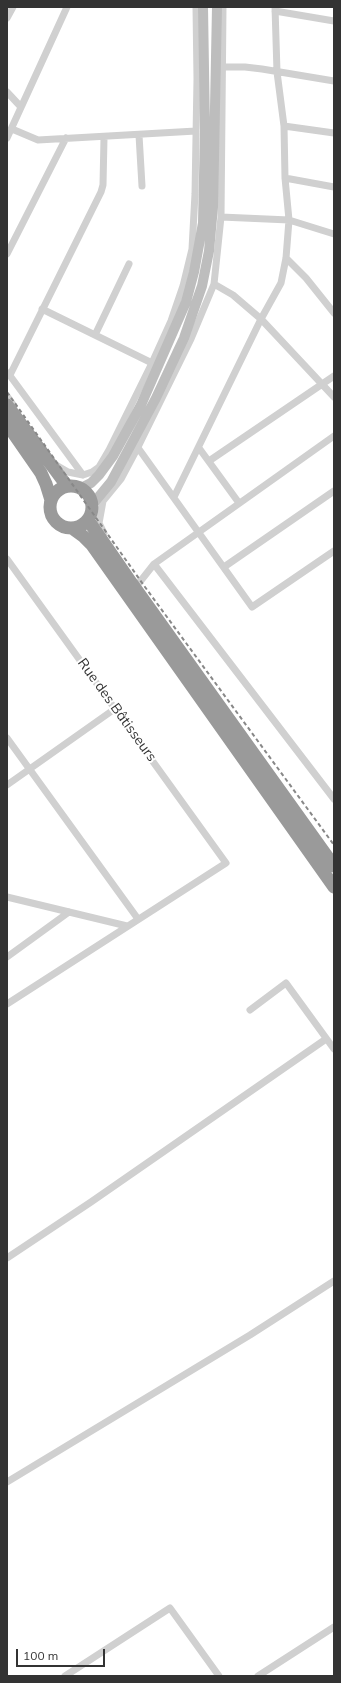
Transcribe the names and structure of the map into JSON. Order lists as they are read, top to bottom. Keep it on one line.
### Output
{"streets":{"street":["Rue des Bâtisseurs"]},"scale_bar":"100 m"}
